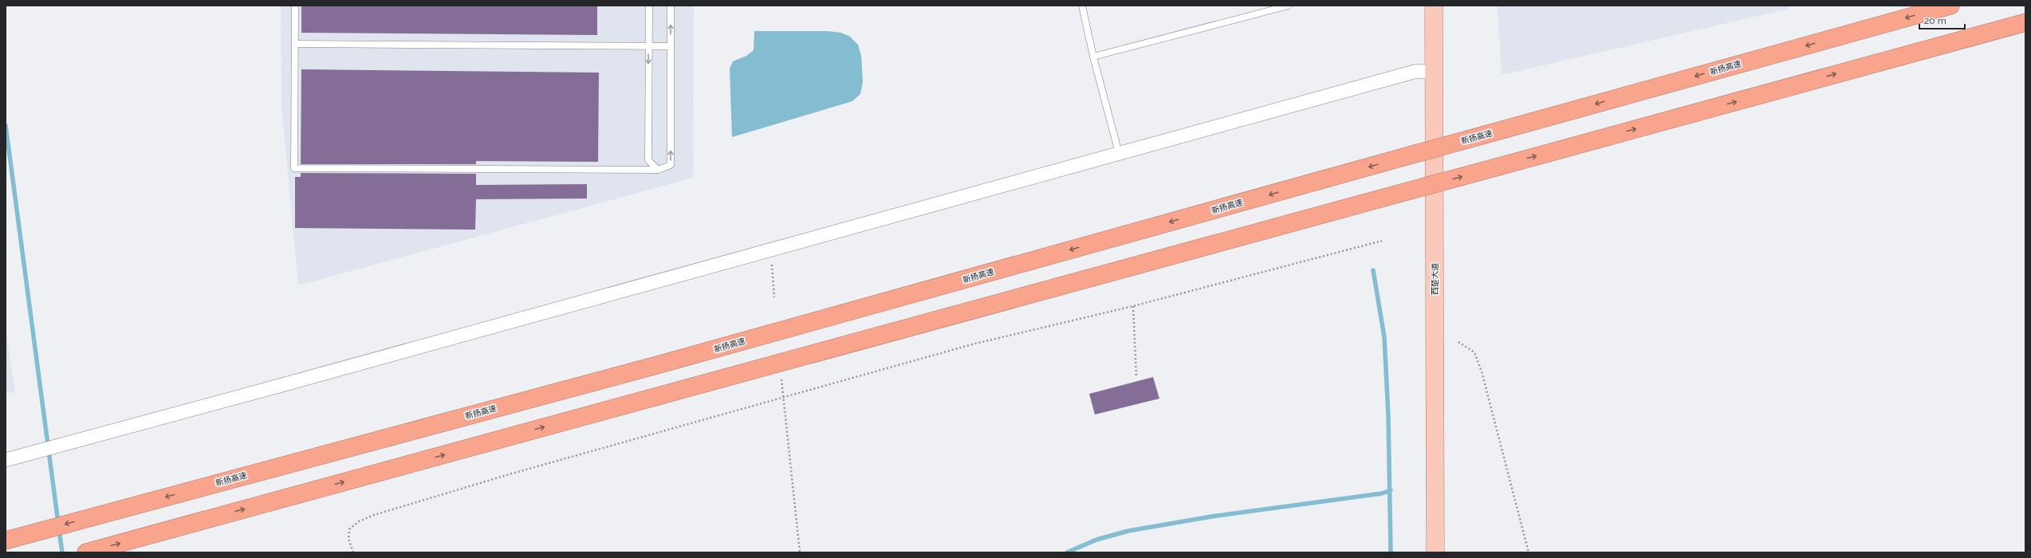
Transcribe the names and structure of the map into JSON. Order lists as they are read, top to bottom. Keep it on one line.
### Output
{"streets":{"highway":["新扬高速"],"main road":["西楚大道"]},"scale_bar":"20 m"}
